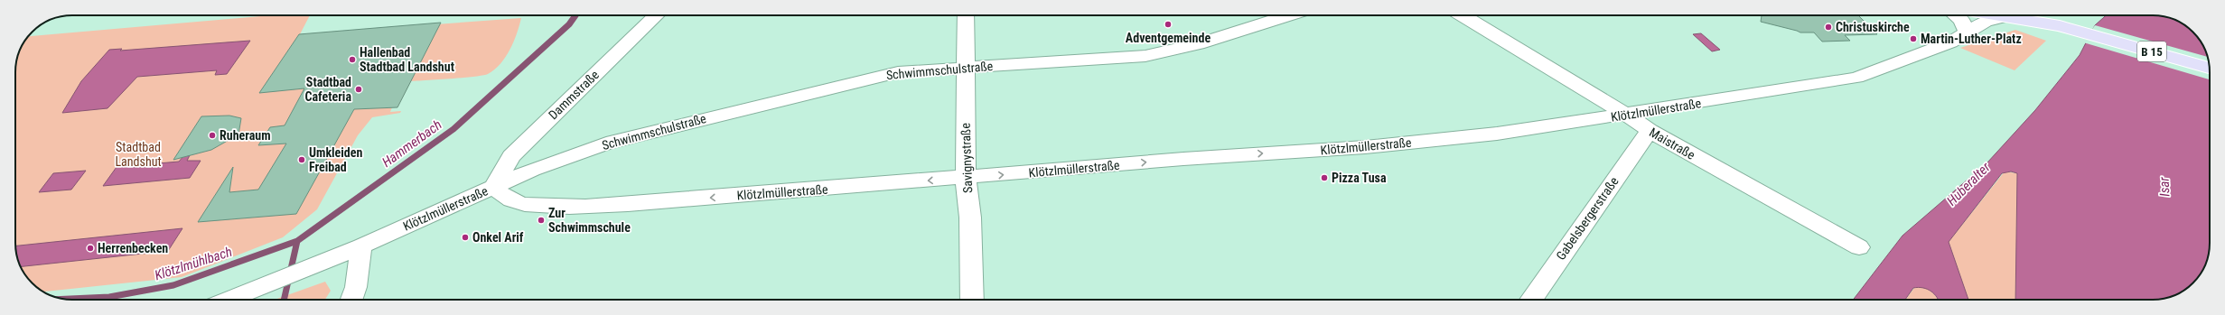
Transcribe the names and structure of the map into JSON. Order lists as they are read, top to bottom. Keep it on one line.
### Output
{"streets":{"main road":["B 15"],"street":["Schwimmschulstraße","Dammstraße","Klötzlmüllerstraße","Maistraße","Savignystraße","Gabelsbergerstraße"]},"crossings":[["Schwimmschulstraße","Dammstraße"],["Schwimmschulstraße","Klötzlmüllerstraße"],["Schwimmschulstraße","Savignystraße"],["Dammstraße","Klötzlmüllerstraße"],["Klötzlmüllerstraße","Maistraße"],["Klötzlmüllerstraße","Savignystraße"],["Maistraße","Gabelsbergerstraße"]],"water":["Hammerbach","Huberalter","Isar","Klötzlmühlbach"],"parks":["Stadtbad Landshut"],"places":["Adventgemeinde","Christuskirche","Martin-Luther-Platz","Hallenbad Stadtbad Landshut","Stadtbad Cafeteria","Ruheraum","Umkleiden Freibad","Pizza Tusa","Zur Schwimmschule","Onkel Arif","Herrenbecken"]}
